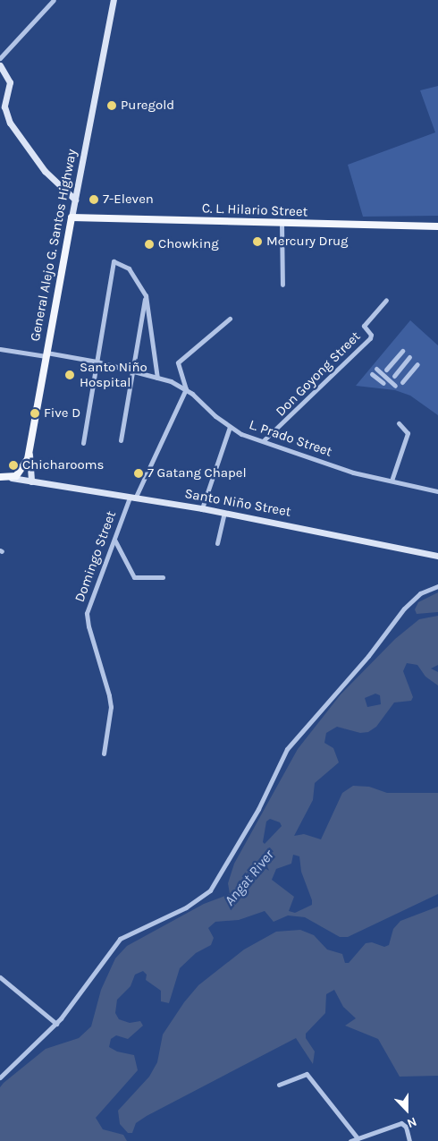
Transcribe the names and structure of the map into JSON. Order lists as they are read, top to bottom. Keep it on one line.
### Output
{"streets":{"main road":["C. L. Hilario Street","General Alejo G. Santos Highway"],"street":["Don Goyong Street","L. Prado Street","Santo Niño Street","Domingo Street"]},"crossings":[["C. L. Hilario Street","General Alejo G. Santos Highway"],["General Alejo G. Santos Highway","L. Prado Street"],["General Alejo G. Santos Highway","Santo Niño Street"],["Don Goyong Street","L. Prado Street"],["L. Prado Street","Domingo Street"],["Santo Niño Street","Domingo Street"]],"water":["Angat River"],"places":["Puregold","7-Eleven","Mercury Drug","Chowking","Santo Niño Hospital","Five D","Chicharooms","7 Gatang Chapel"],"north":"bottom"}
